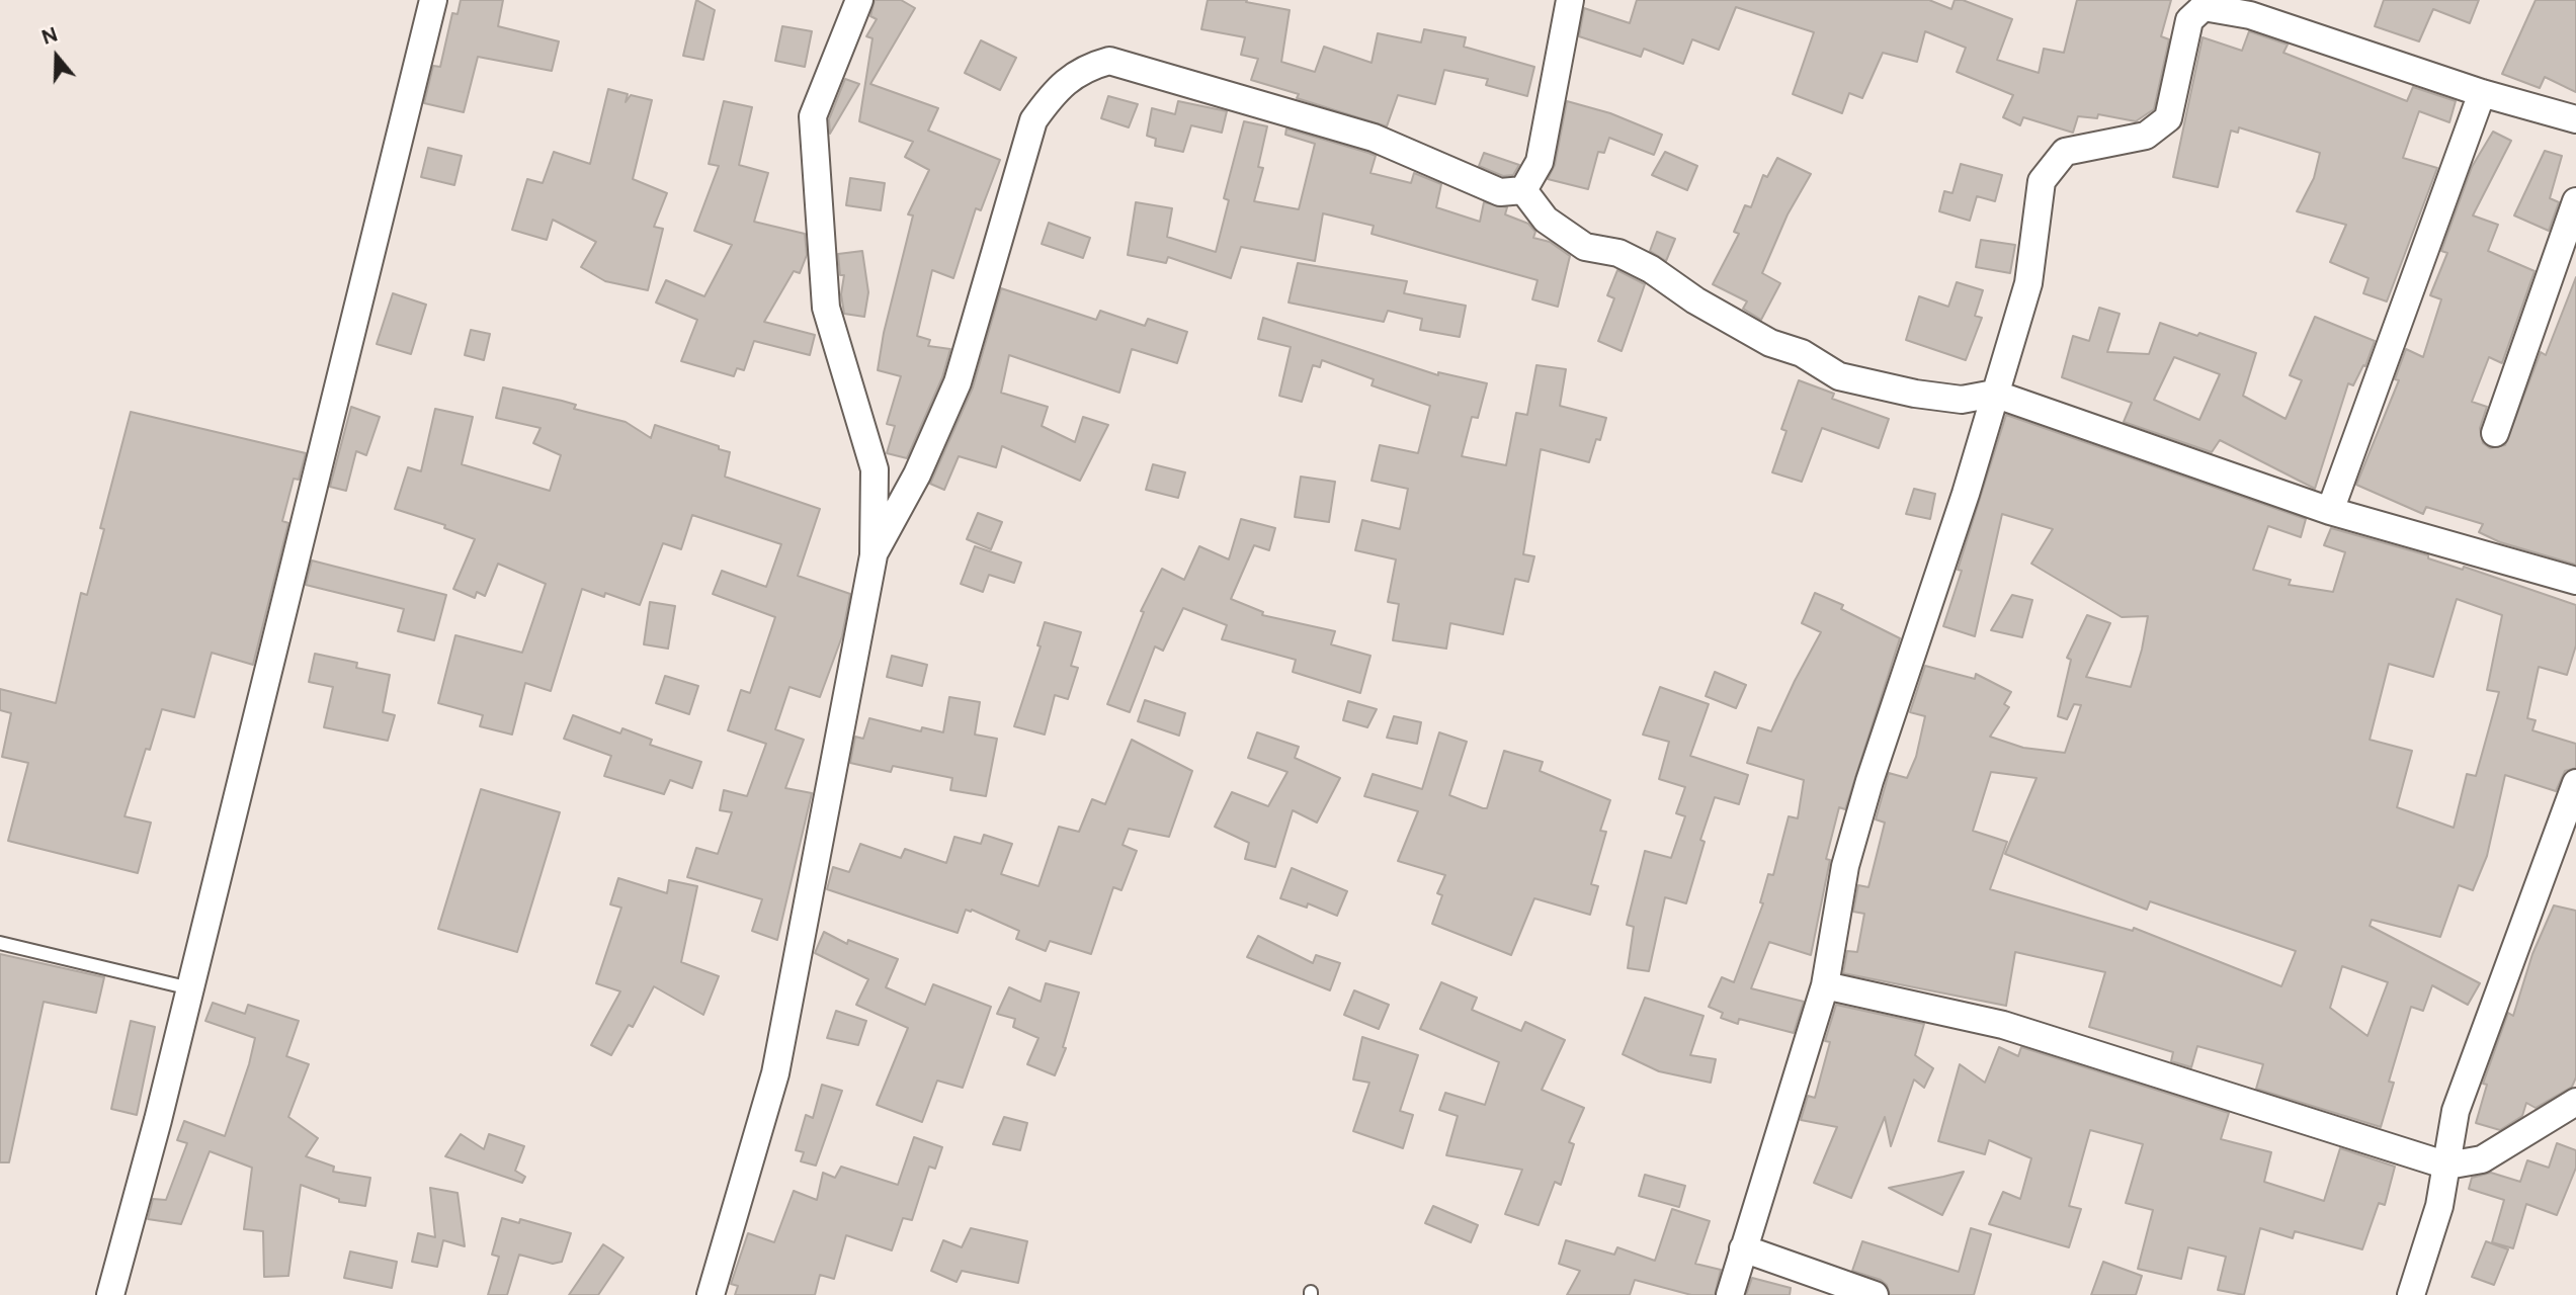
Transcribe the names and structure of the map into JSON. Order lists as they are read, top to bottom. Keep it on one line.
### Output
{"north":"top"}
